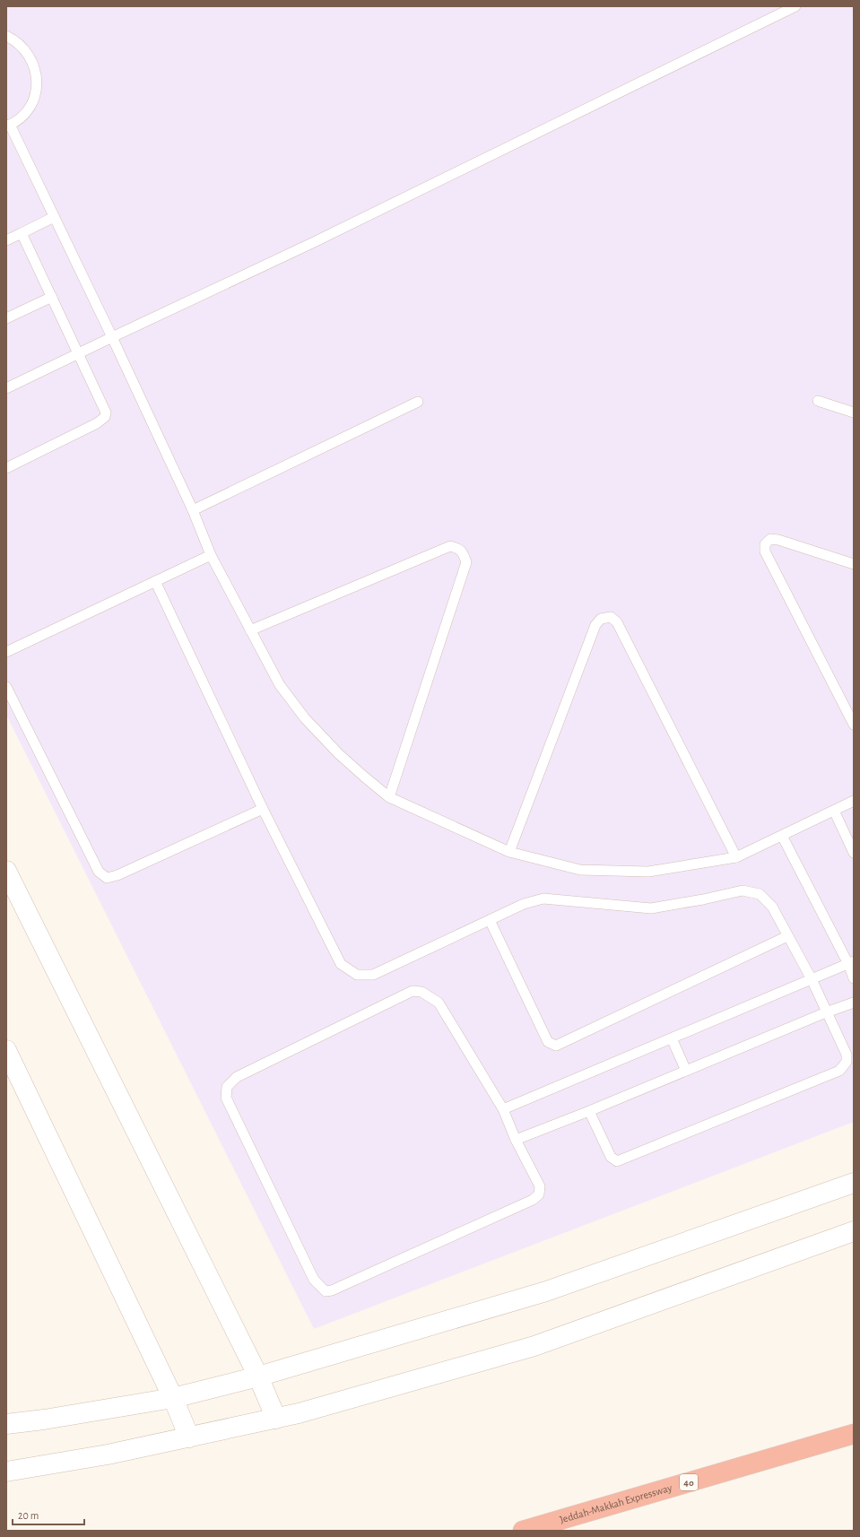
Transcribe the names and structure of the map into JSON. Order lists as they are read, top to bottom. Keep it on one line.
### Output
{"streets":{"highway":["40","Jeddah-Makkah Expressway"]},"scale_bar":"20 m"}
